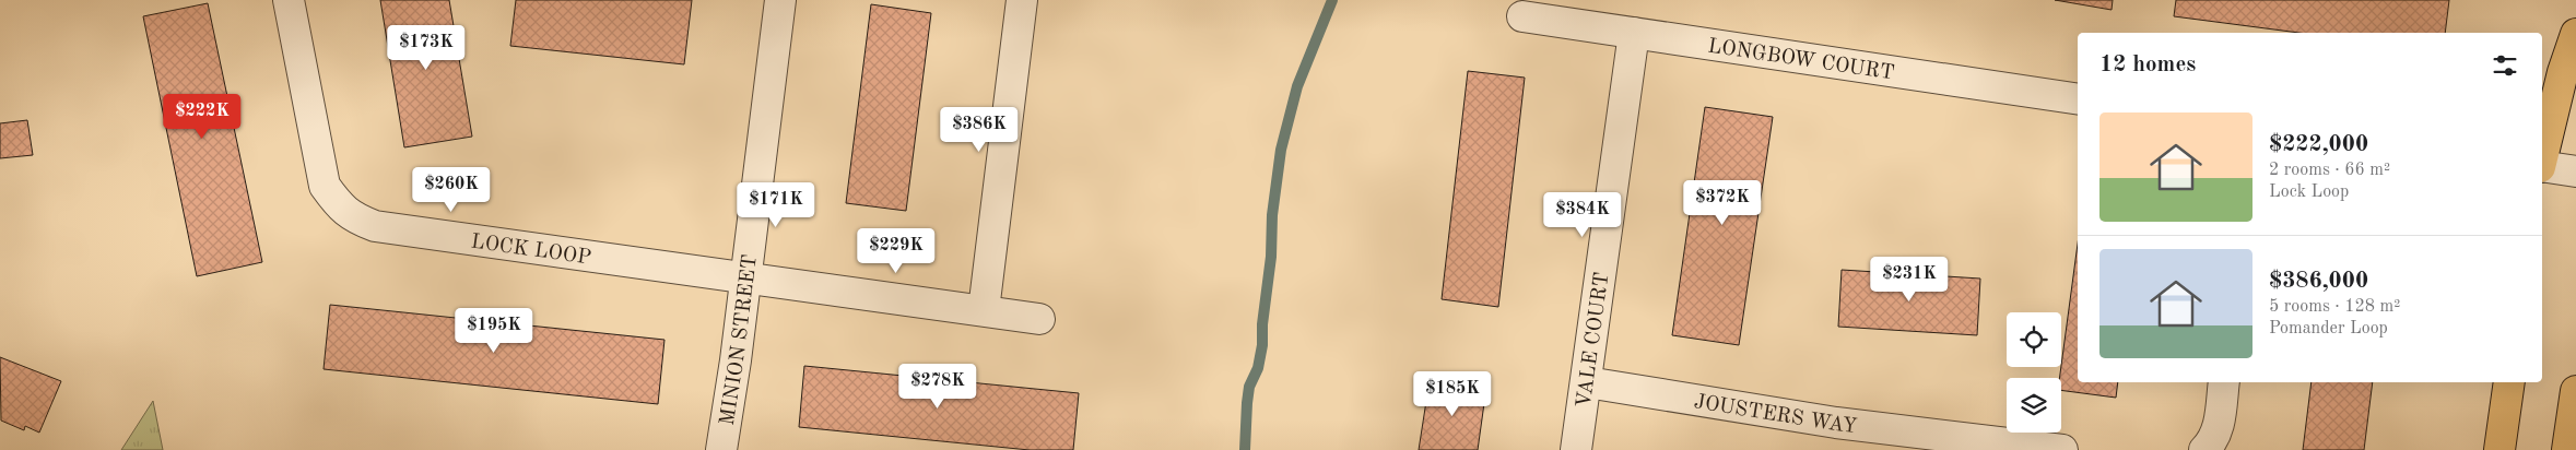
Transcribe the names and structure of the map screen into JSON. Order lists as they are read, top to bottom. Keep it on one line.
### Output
{"streets":{"street":["LONGBOW COURT","LOCK LOOP","MINION STREET","VALE COURT","JOUSTERS WAY"]},"crossings":[["LONGBOW COURT","VALE COURT"],["LOCK LOOP","MINION STREET"],["VALE COURT","JOUSTERS WAY"]],"page":{"price":["$173K","$222K","$386K","$260K","$372K","$171K","$384K","$229K","$231K","$195K","$278K","$185K"],"heading":"12 homes","list":[{"name":"$222,000","note":"2 rooms · 66 m² · Lock Loop"},{"name":"$386,000","note":"5 rooms · 128 m² · Pomander Loop"}]}}
